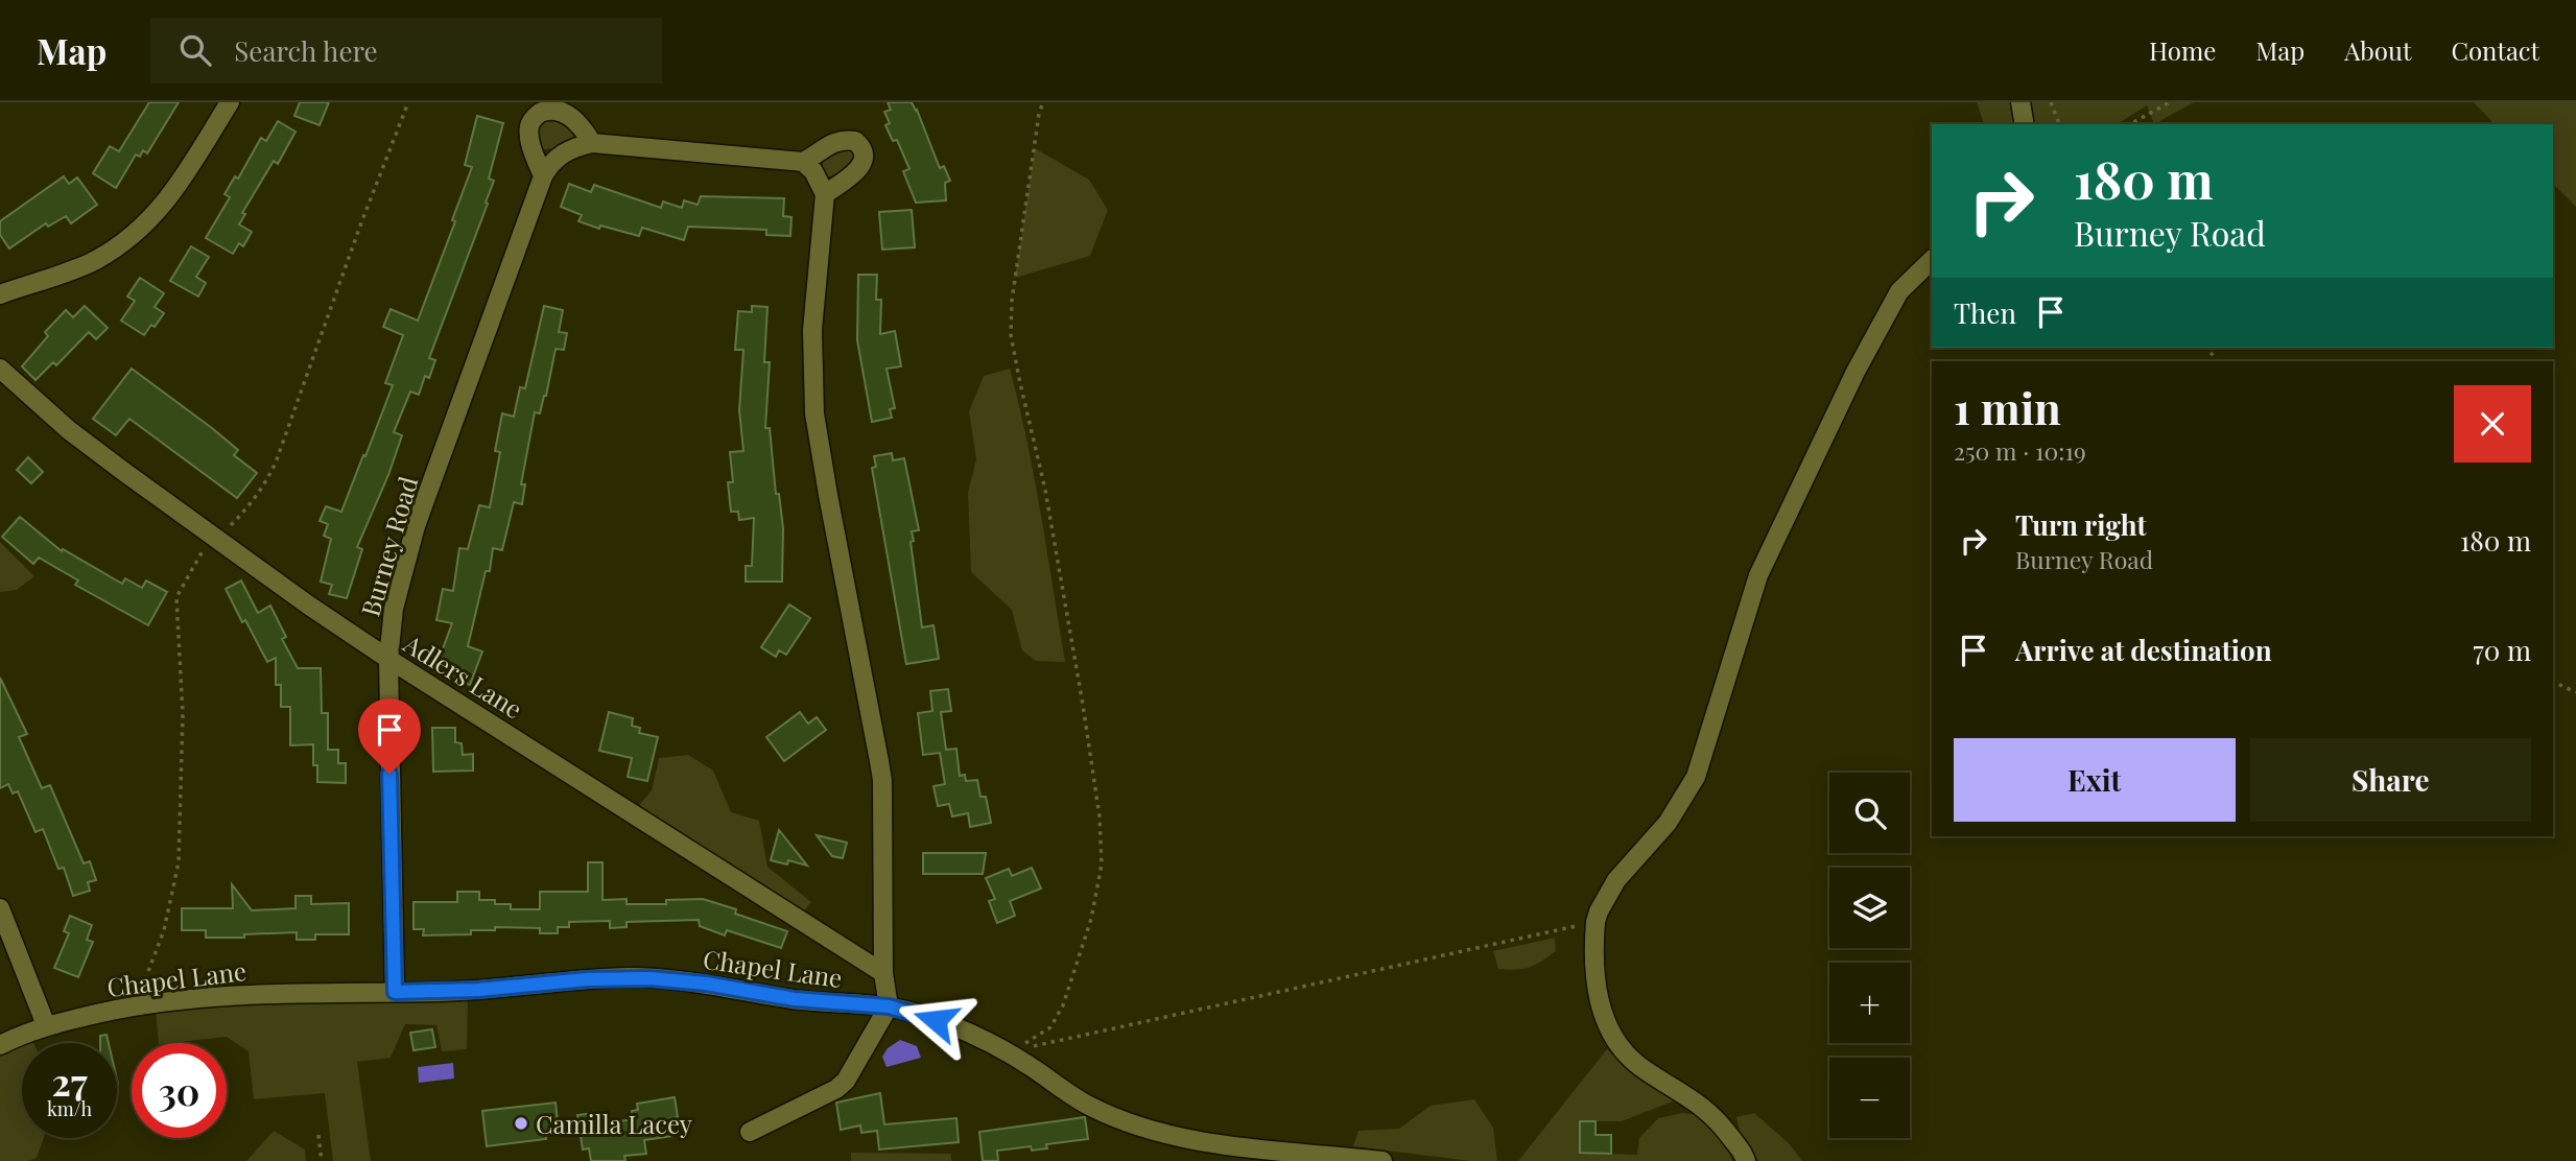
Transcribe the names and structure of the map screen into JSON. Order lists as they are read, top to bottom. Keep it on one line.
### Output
{"streets":{"street":["Burney Road","Adlers Lane","Chapel Lane"]},"crossings":[["Burney Road","Adlers Lane"],["Burney Road","Chapel Lane"]],"places":["Camilla Lacey"],"page":{"header":"Map","search":"Search here","nav":["Home","Map","About","Contact"],"turn":["180 m","Burney Road"],"then":"Then","heading":["1 min","250 m · 10:19"],"list":[{"name":"Turn right","note":"Burney Road","value":"180 m"},{"name":"Arrive at destination","value":"70 m"}],"buttons":["Exit","Share"],"map_buttons":["+","−"],"speed":"27 km/h","limit":"30"}}
